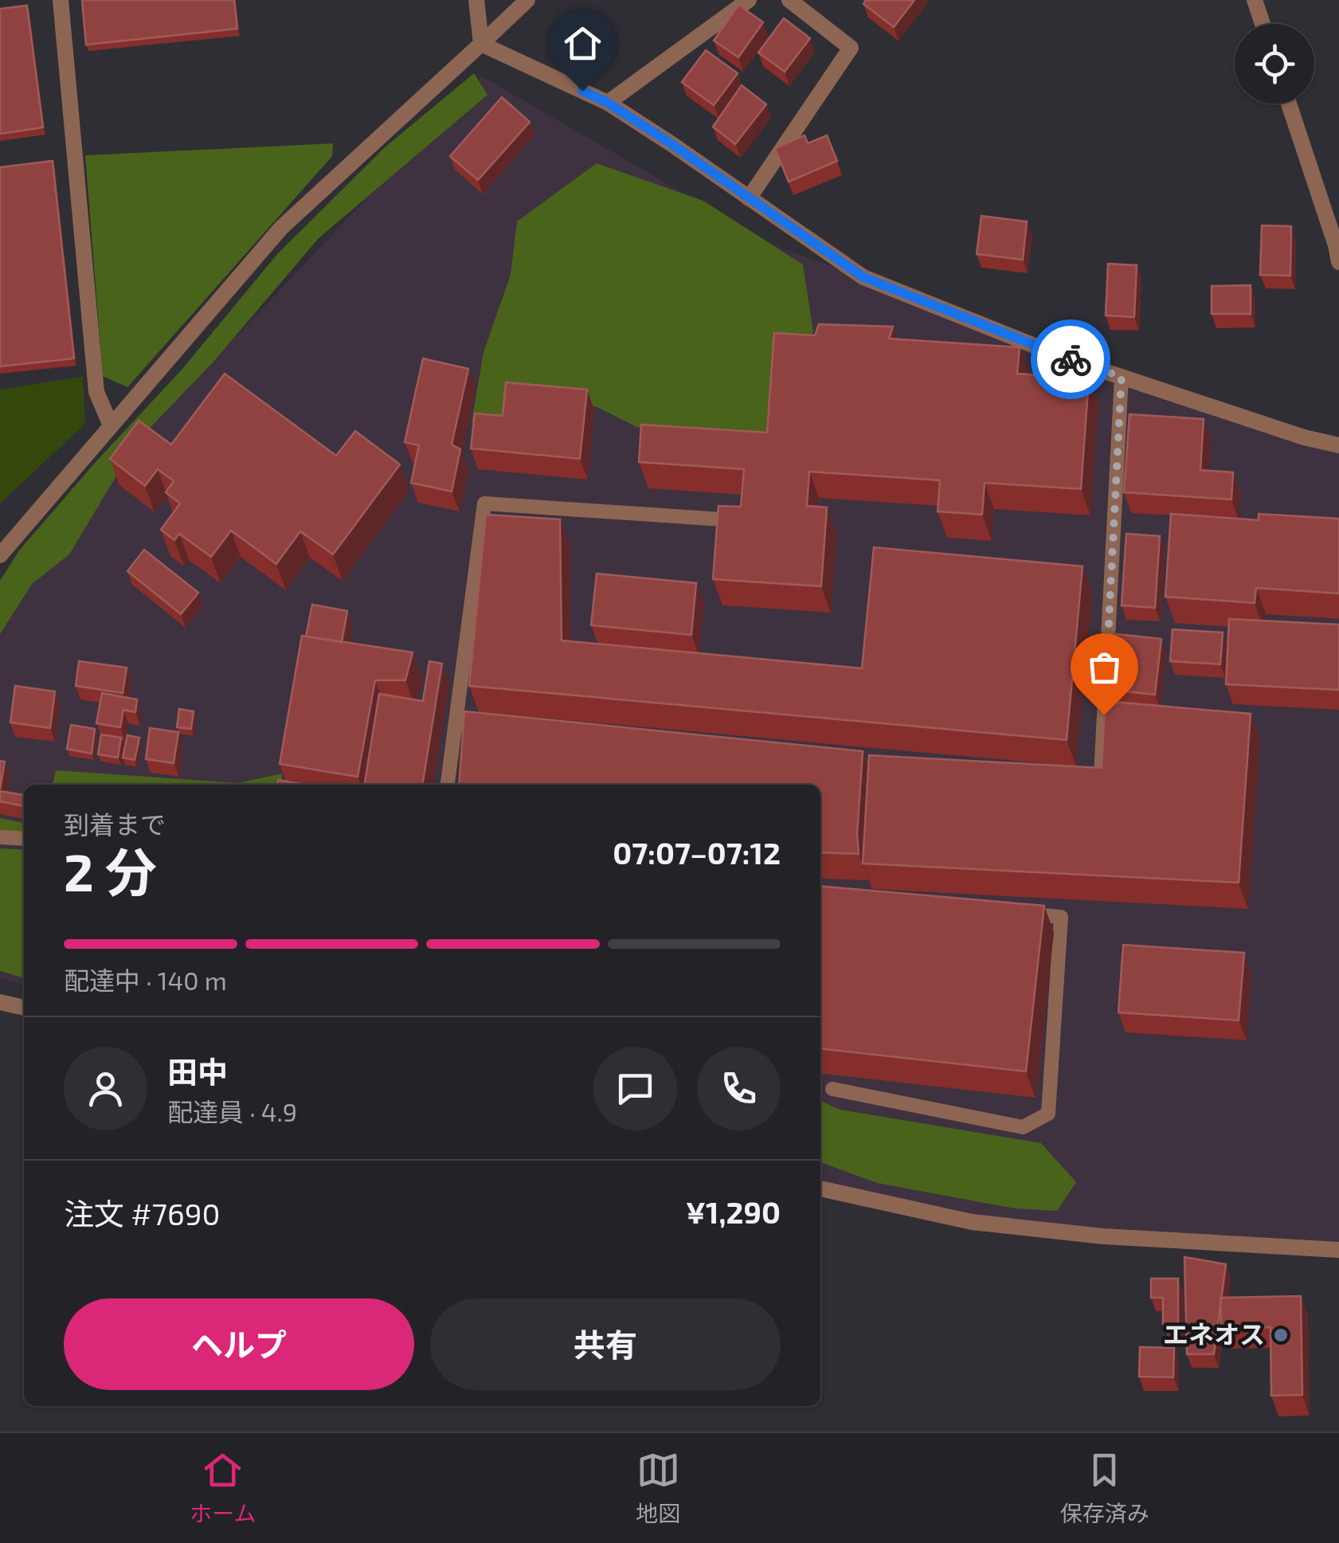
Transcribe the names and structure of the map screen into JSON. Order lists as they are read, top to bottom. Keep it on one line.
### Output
{"places":["エネオス"],"page":{"heading":["2 分","到着まで","07:07–07:12"],"panel":["田中","配達員 · 4.9","注文 #7690","¥1,290"],"bar":"配達中 · 140 m","buttons":["ヘルプ","共有"],"tabs":["ホーム","地図","保存済み"]}}
